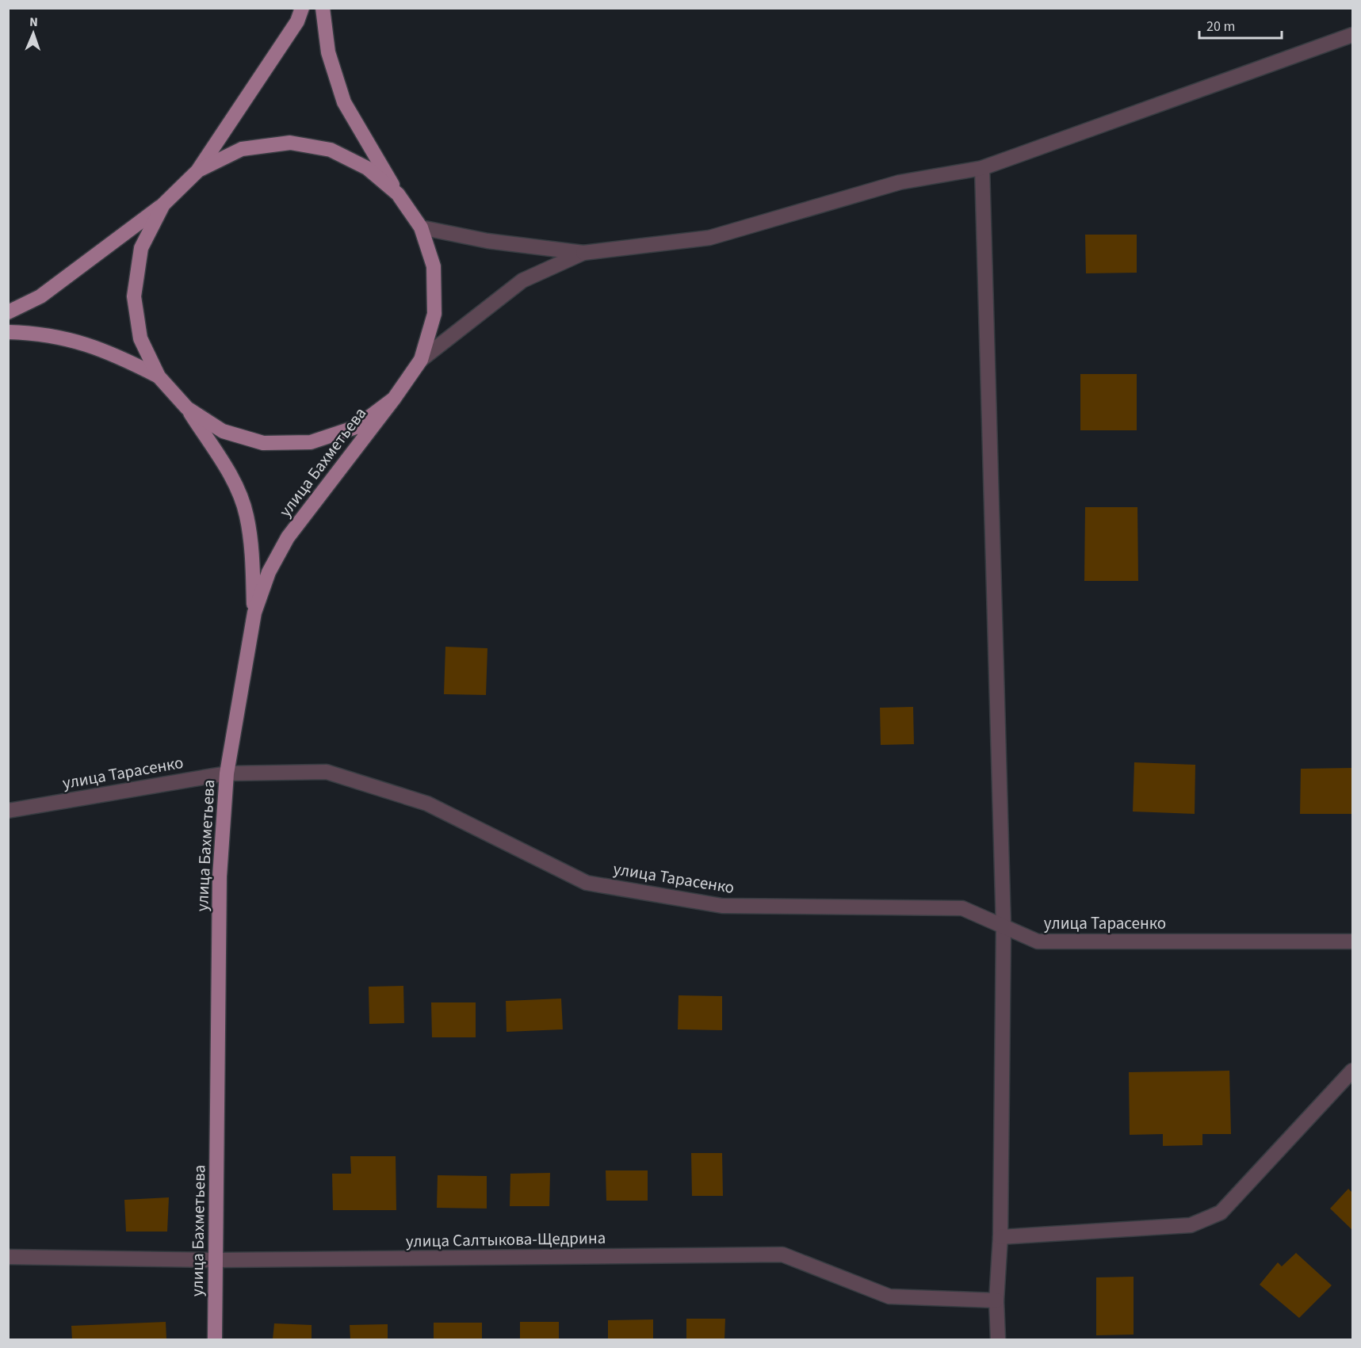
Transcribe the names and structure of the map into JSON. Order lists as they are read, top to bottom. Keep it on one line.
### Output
{"streets":{"main road":["улица Бахметьева"],"street":["улица Тарасенко","улица Салтыкова-Щедрина"]},"crossings":[["улица Бахметьева","улица Тарасенко"],["улица Бахметьева","улица Салтыкова-Щедрина"]],"scale_bar":"20 m","north":"top"}
